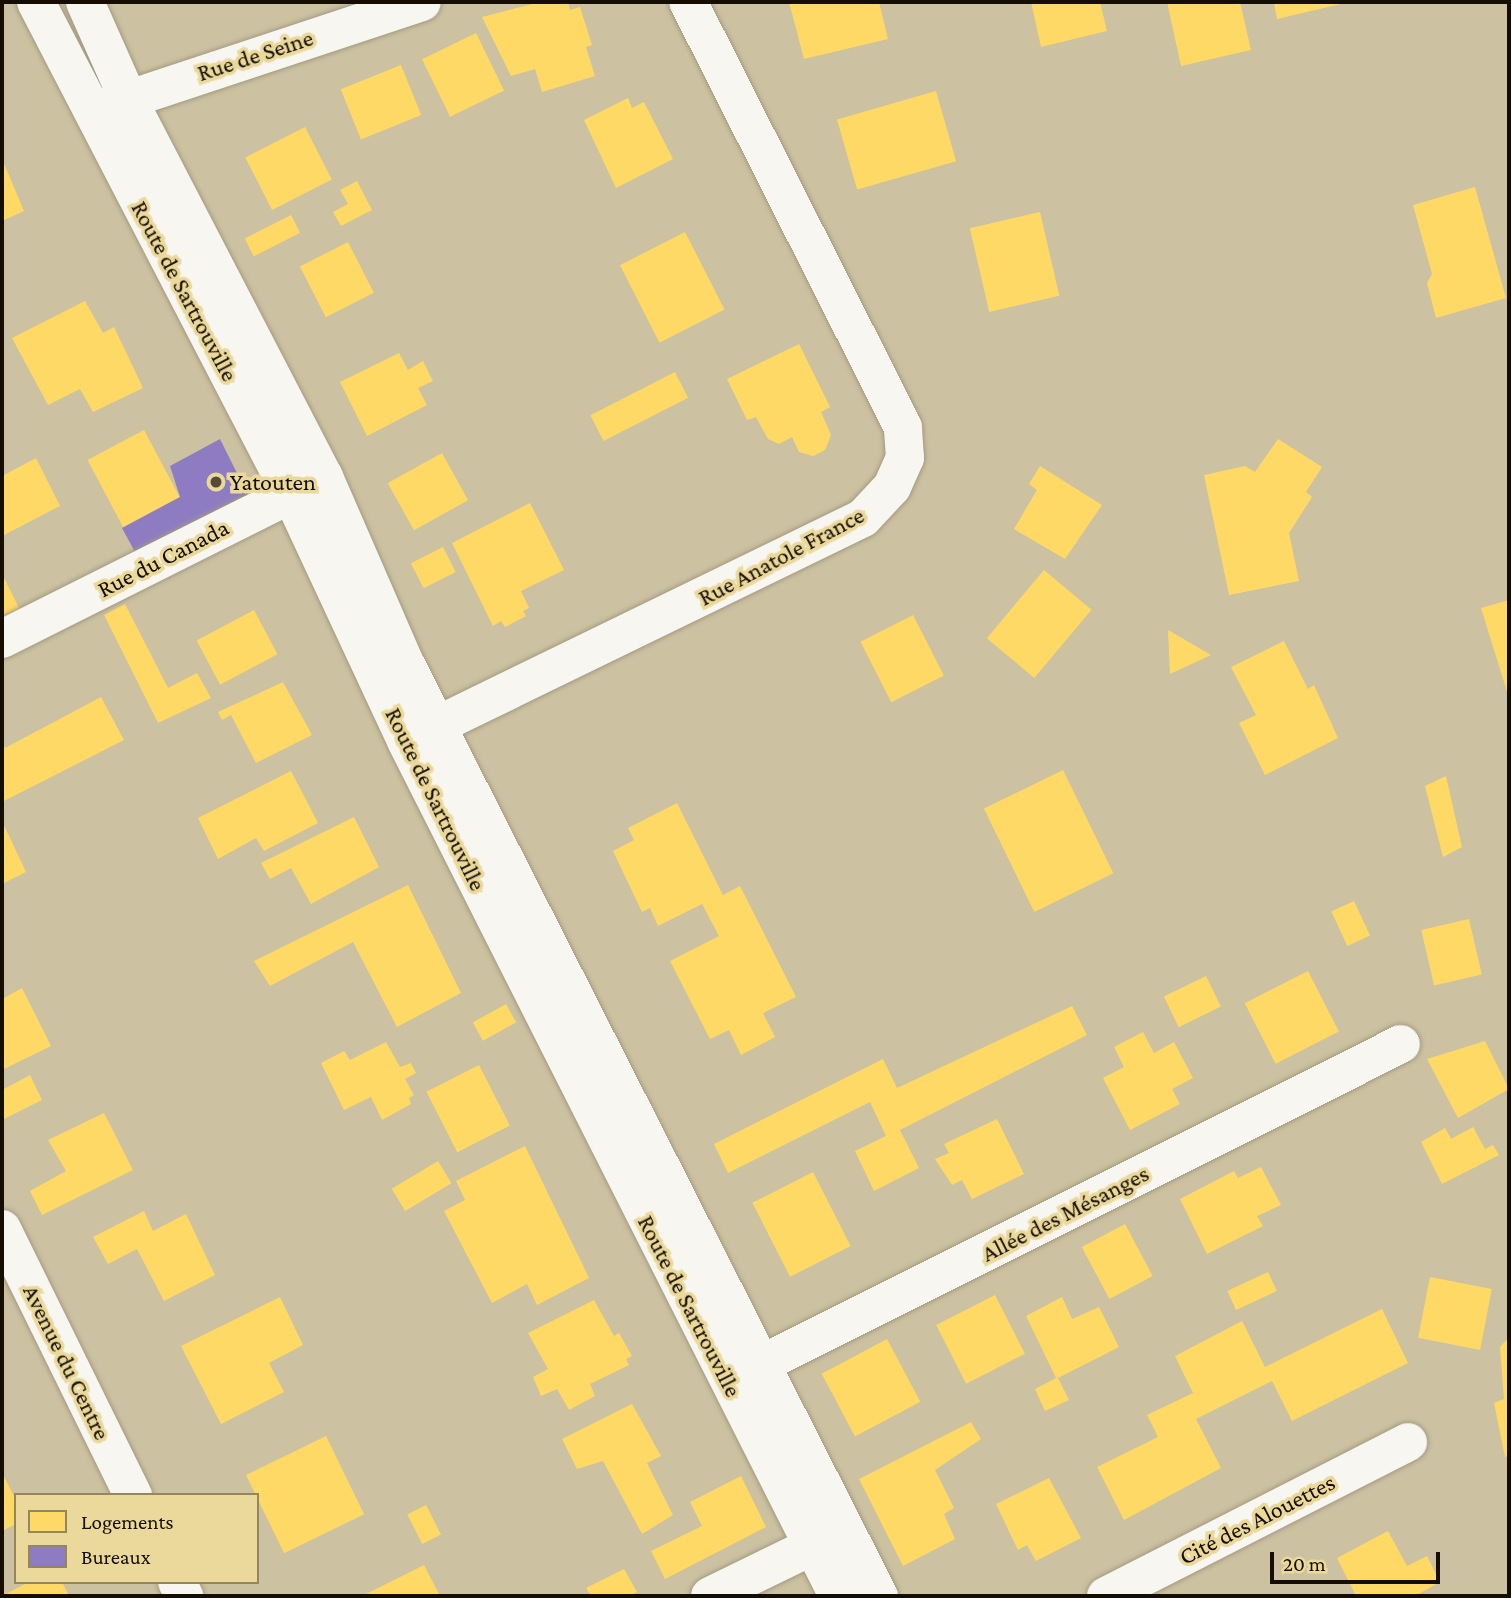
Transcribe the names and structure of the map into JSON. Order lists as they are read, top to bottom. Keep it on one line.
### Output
{"streets":{"street":["Rue de Seine","Route de Sartrouville","Rue Anatole France","Rue du Canada","Allée des Mésanges","Avenue du Centre","Cité des Alouettes"]},"crossings":[["Rue de Seine","Route de Sartrouville"],["Route de Sartrouville","Rue Anatole France"],["Route de Sartrouville","Rue du Canada"],["Route de Sartrouville","Allée des Mésanges"]],"places":["Yatouten"],"legend":["Logements","Bureaux"],"scale_bar":"20 m"}
